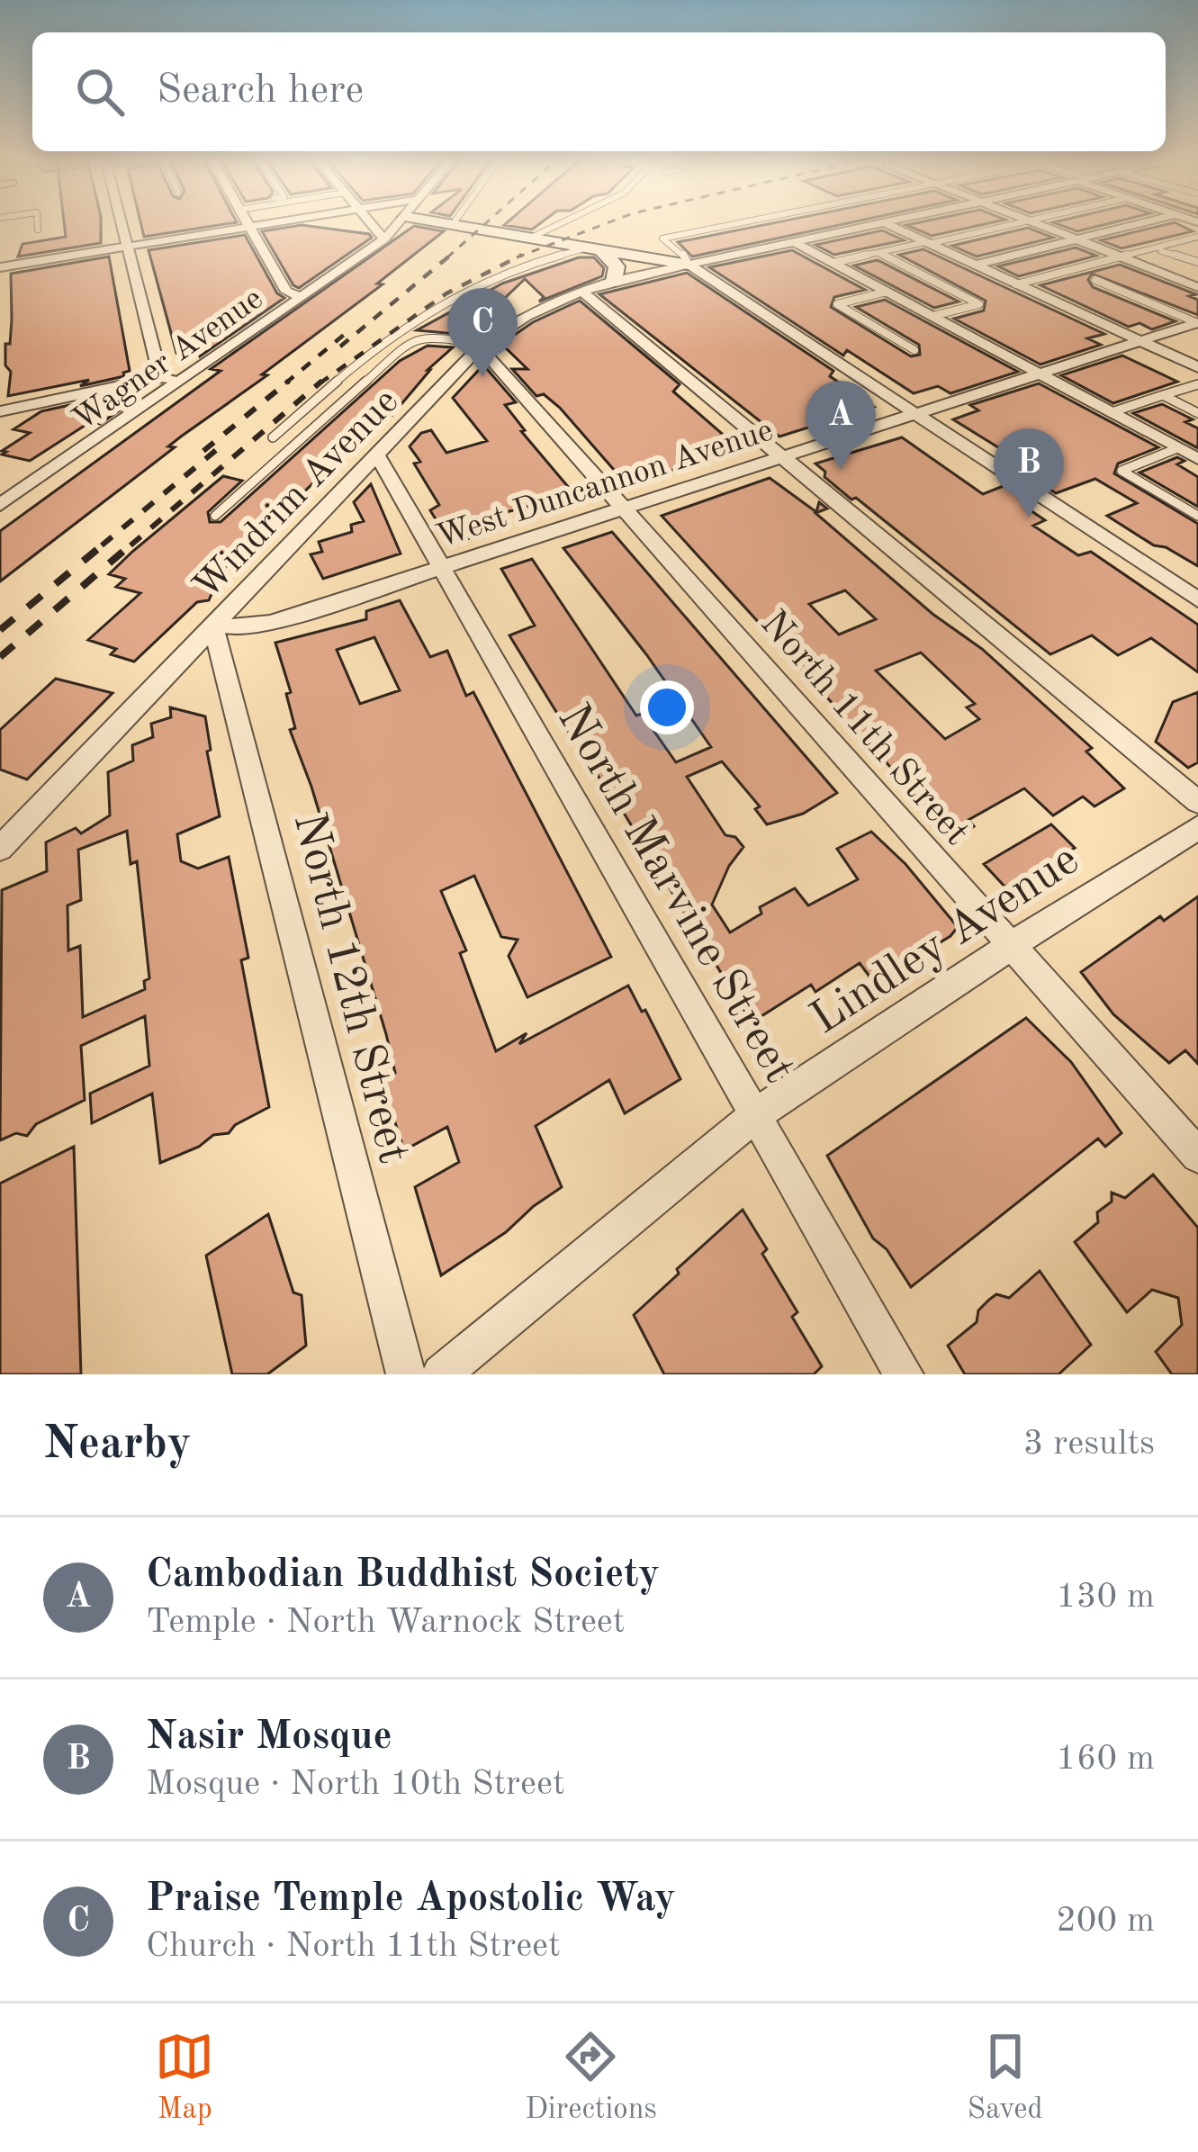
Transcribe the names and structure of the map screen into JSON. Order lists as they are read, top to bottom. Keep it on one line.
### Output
{"streets":{"street":["Wagner Avenue","West Duncannon Avenue","Windrim Avenue","North 11th Street","North Marvine Street","Lindley Avenue","North 12th Street"]},"crossings":[["West Duncannon Avenue","Windrim Avenue"],["West Duncannon Avenue","North 11th Street"],["West Duncannon Avenue","North Marvine Street"],["West Duncannon Avenue","North 12th Street"],["Windrim Avenue","North 11th Street"],["Windrim Avenue","North Marvine Street"],["Windrim Avenue","North 12th Street"],["North 11th Street","Lindley Avenue"],["North Marvine Street","Lindley Avenue"]],"page":{"search":"Search here","pins":["C","A","B"],"heading":["Nearby","3 results"],"list":[{"mark":"A","name":"Cambodian Buddhist Society","note":"Temple · North Warnock Street","value":"130 m"},{"mark":"B","name":"Nasir Mosque","note":"Mosque · North 10th Street","value":"160 m"},{"mark":"C","name":"Praise Temple Apostolic Way","note":"Church · North 11th Street","value":"200 m"}],"nav":["Map","Directions","Saved"]}}
